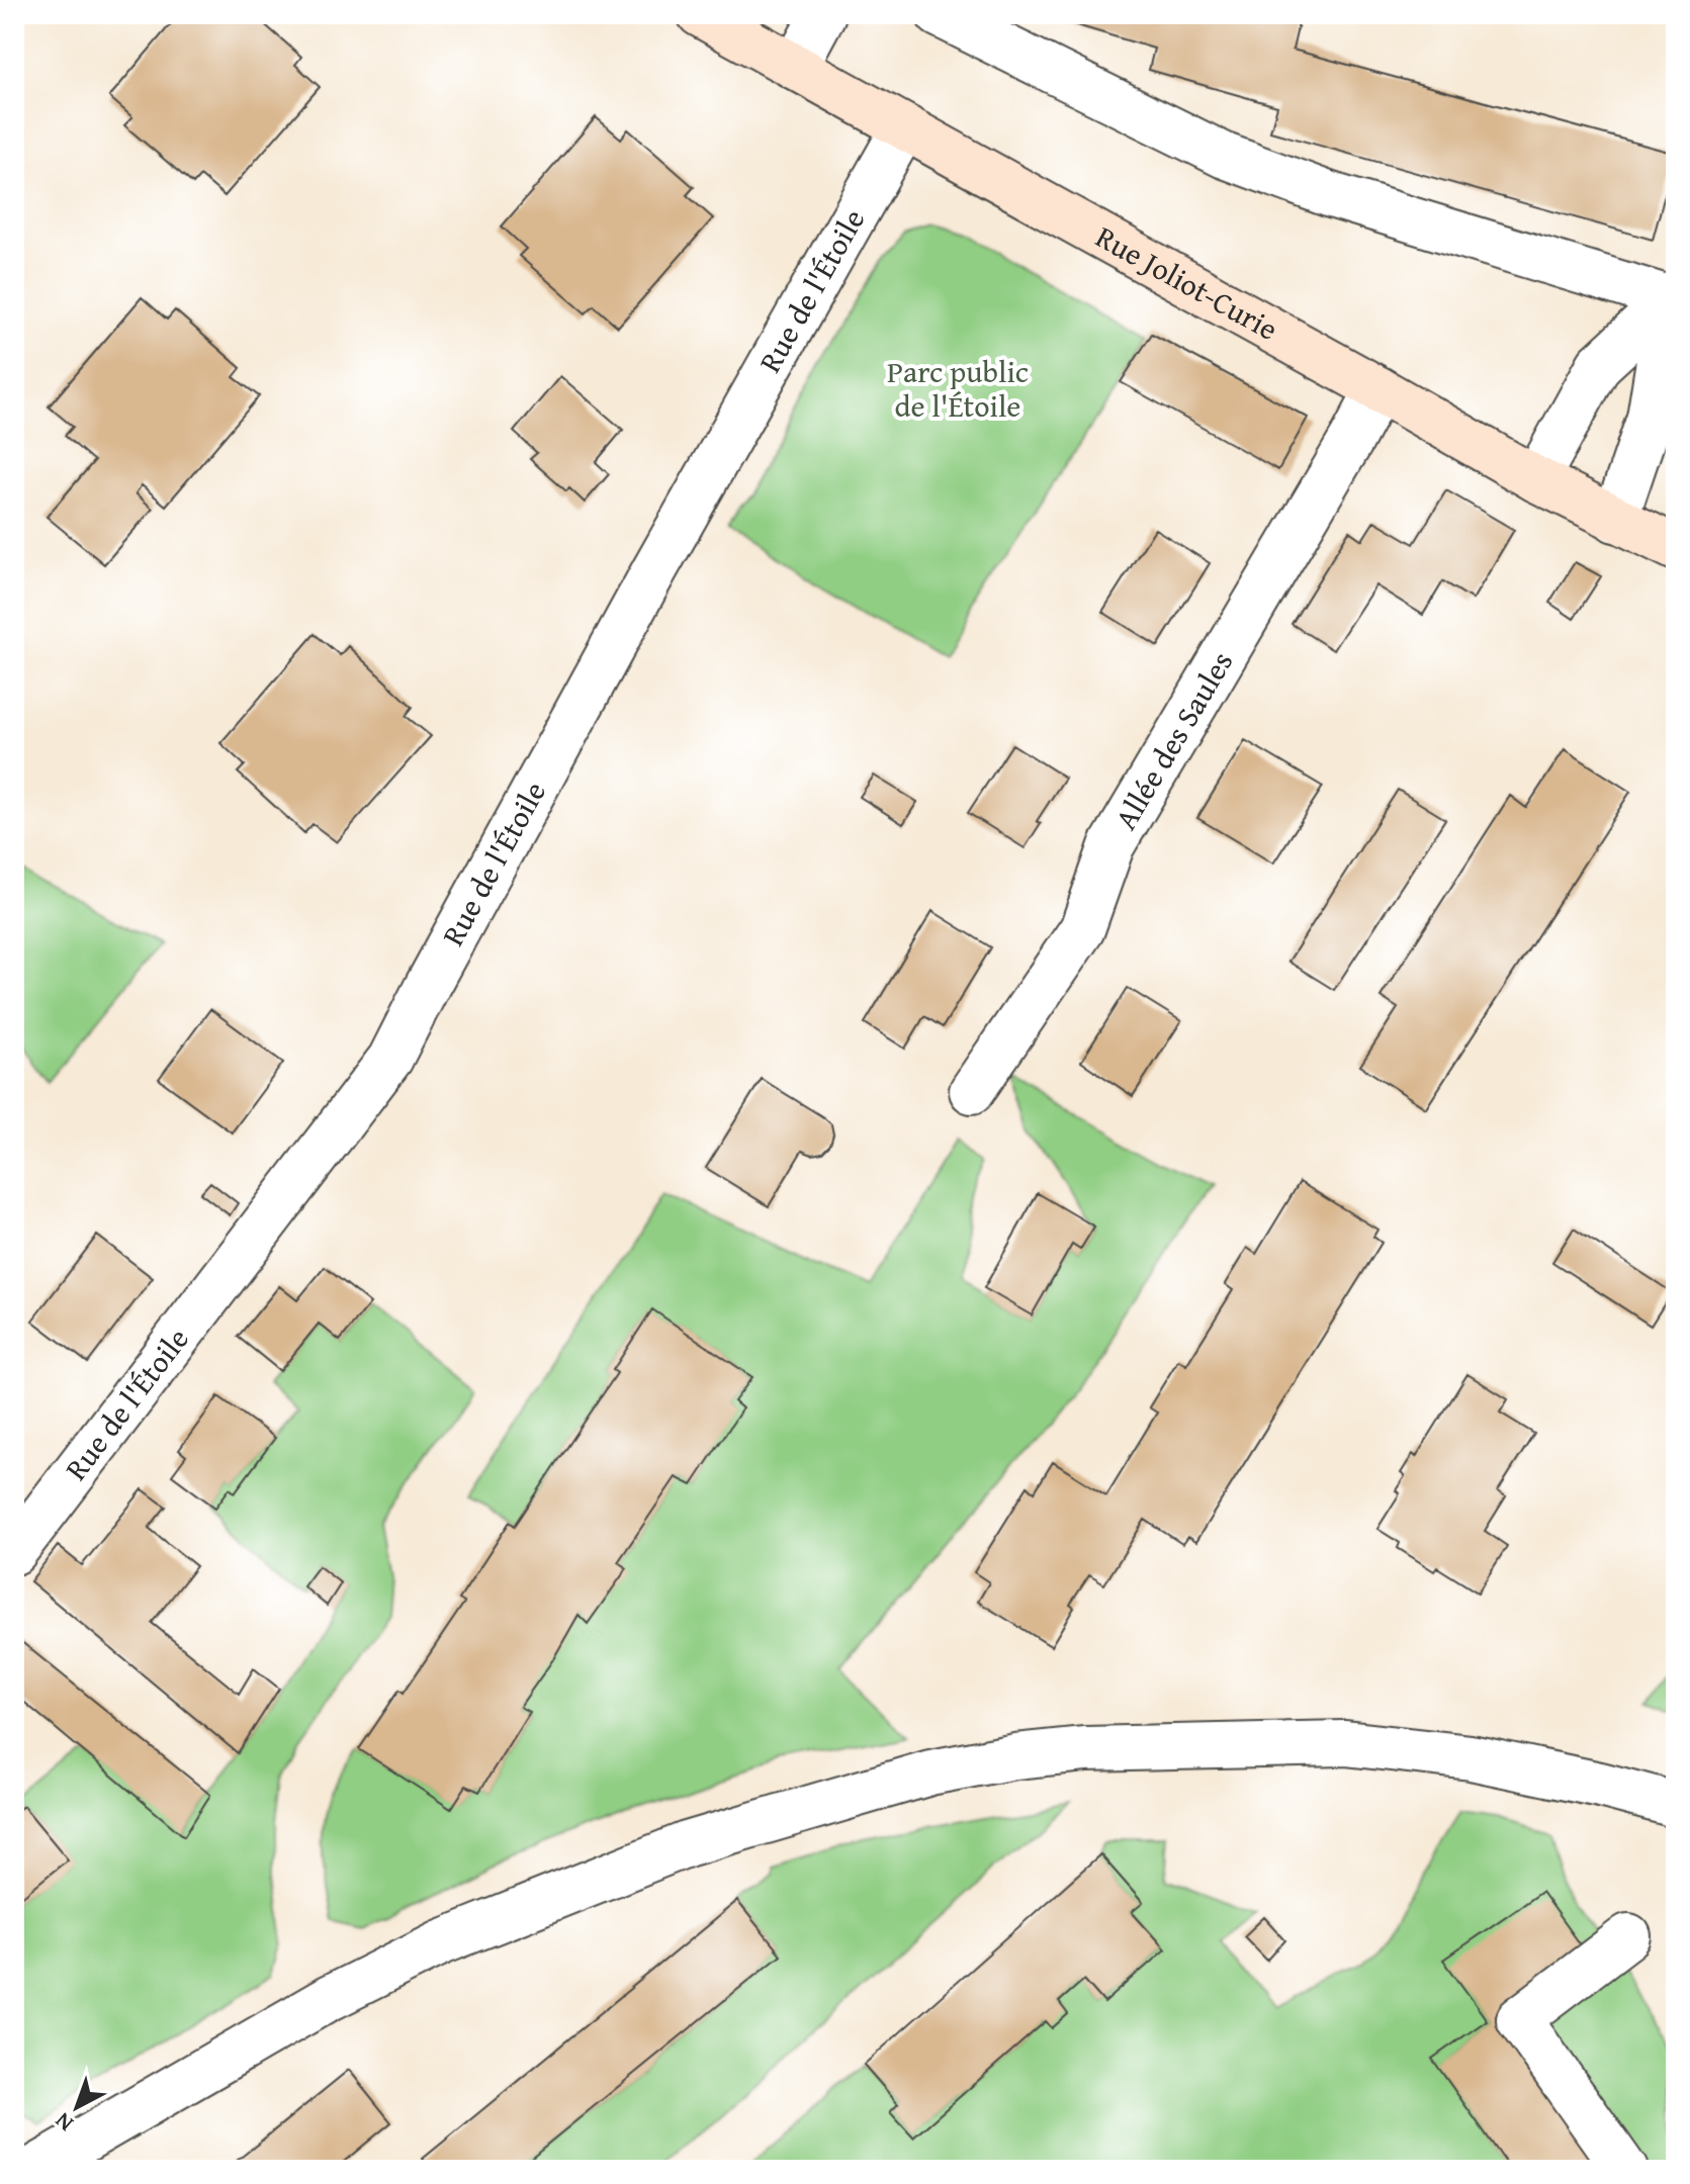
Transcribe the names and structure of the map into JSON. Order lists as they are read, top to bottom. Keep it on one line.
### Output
{"streets":{"main road":["Rue Joliot-Curie"],"street":["Rue de l'Étoile","Allée des Saules"]},"crossings":[["Rue Joliot-Curie","Rue de l'Étoile"],["Rue Joliot-Curie","Allée des Saules"]],"parks":["Parc public de l'Étoile"],"north":"bottom left"}
